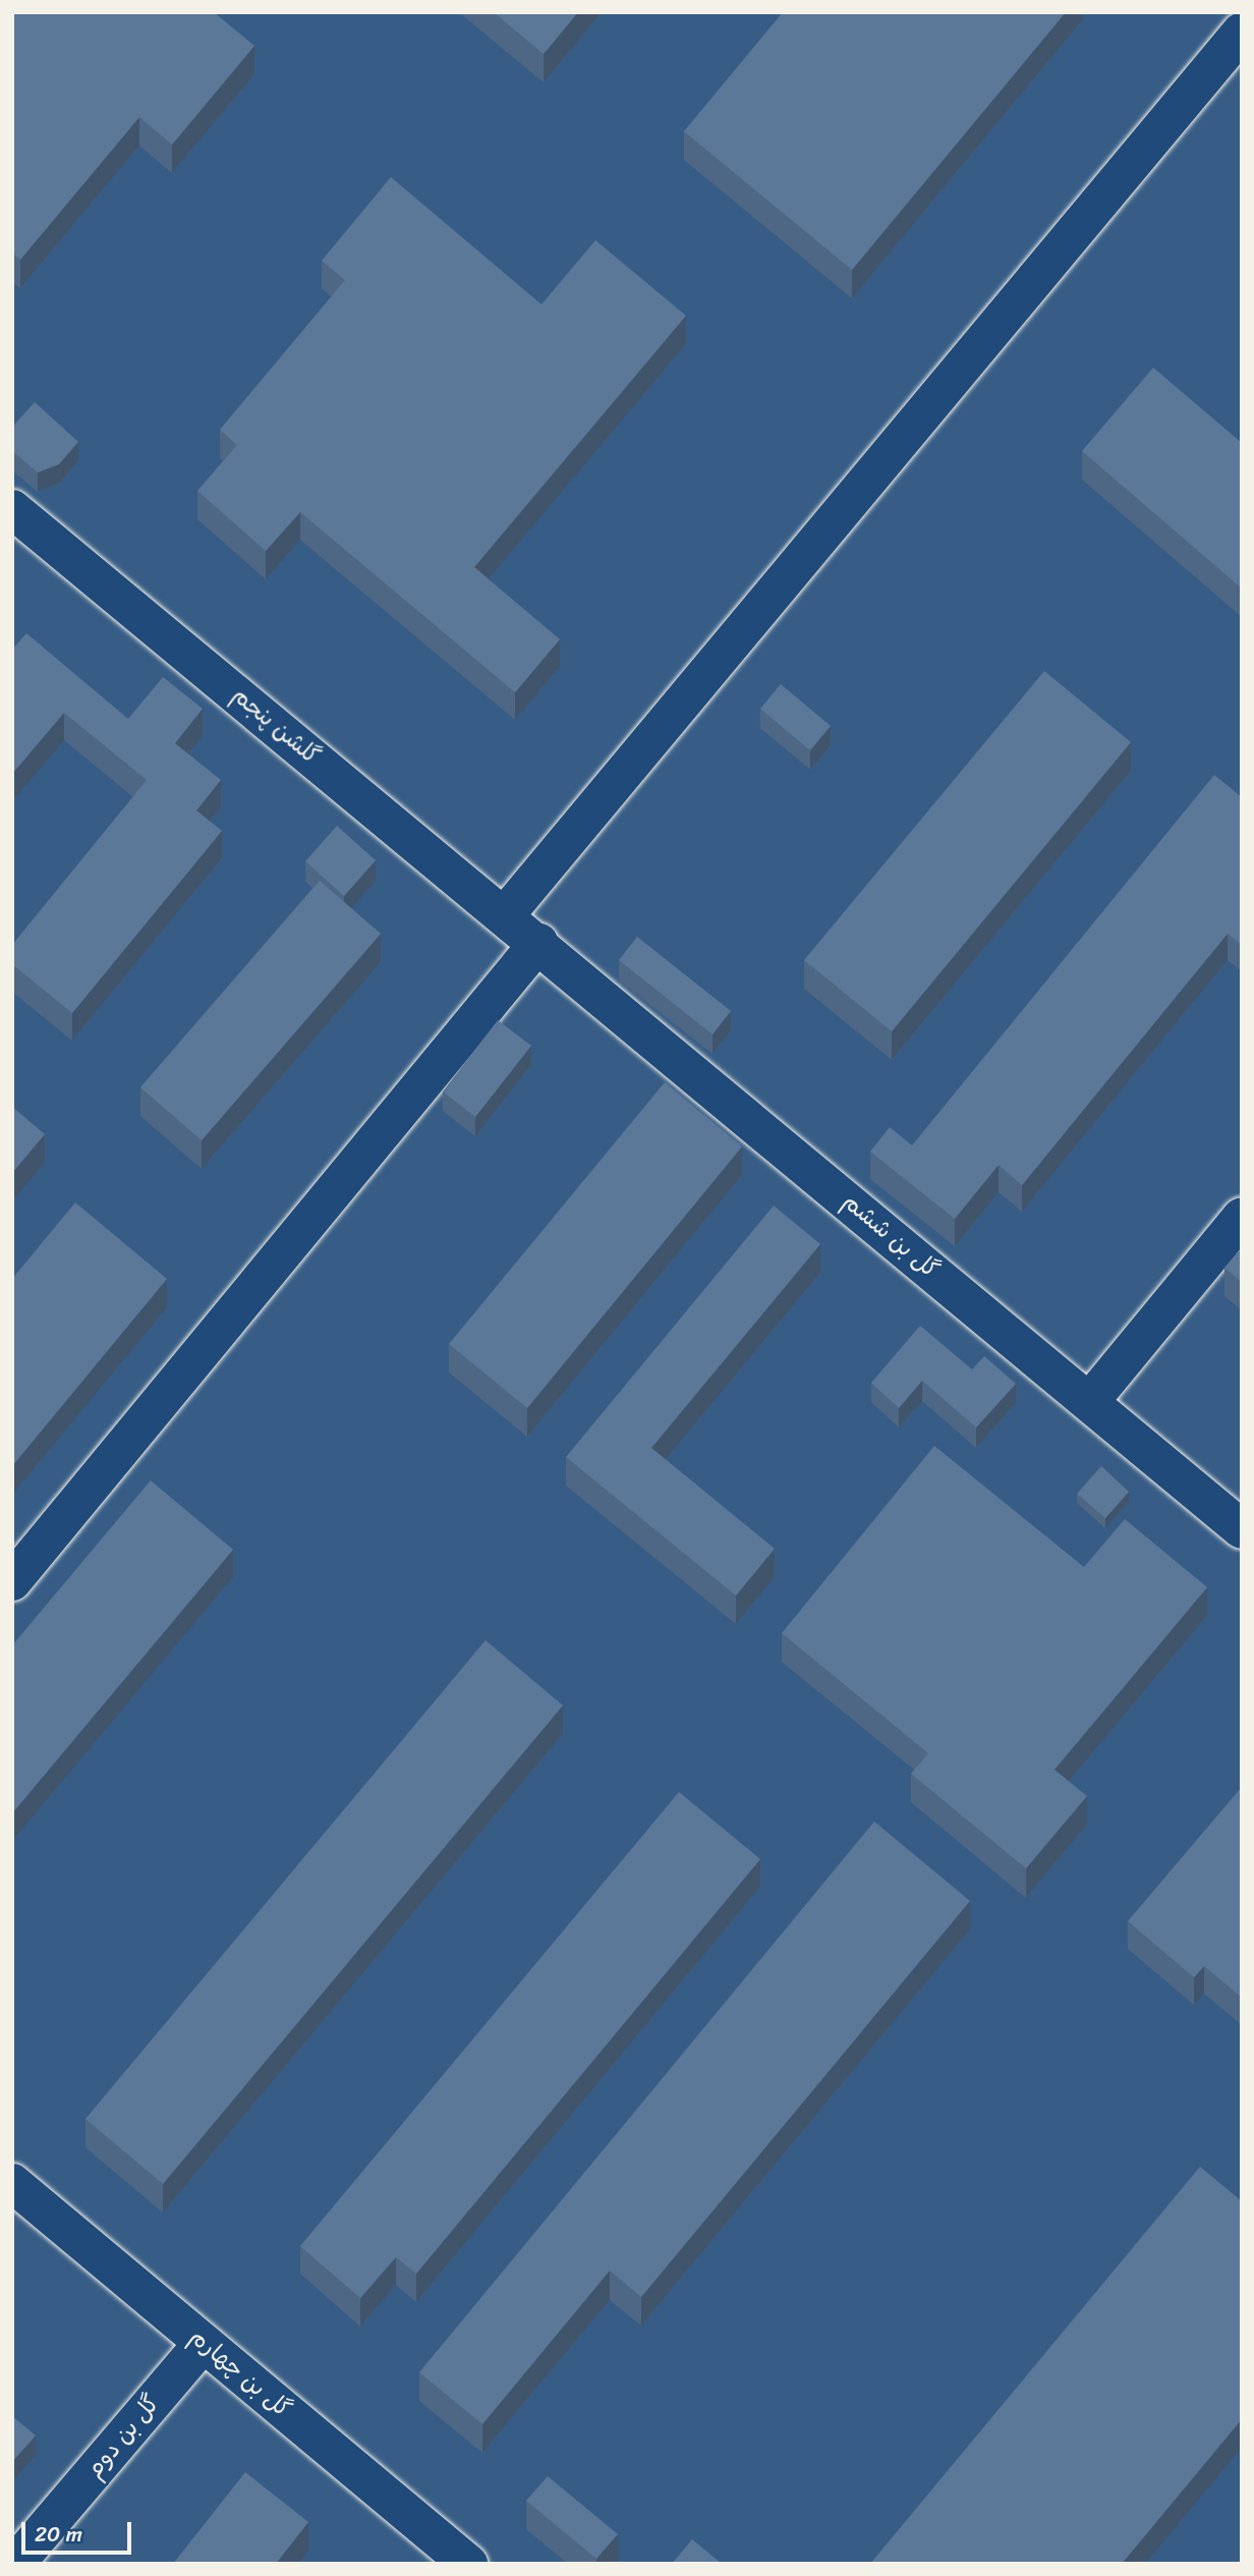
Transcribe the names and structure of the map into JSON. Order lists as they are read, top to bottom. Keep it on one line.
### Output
{"streets":{"street":["گلشن پنجم","گل بن ششم","گل بن چهارم","گل بن دوم"]},"crossings":[["گلشن پنجم","گل بن ششم"],["گل بن چهارم","گل بن دوم"]],"scale_bar":"20 m"}
